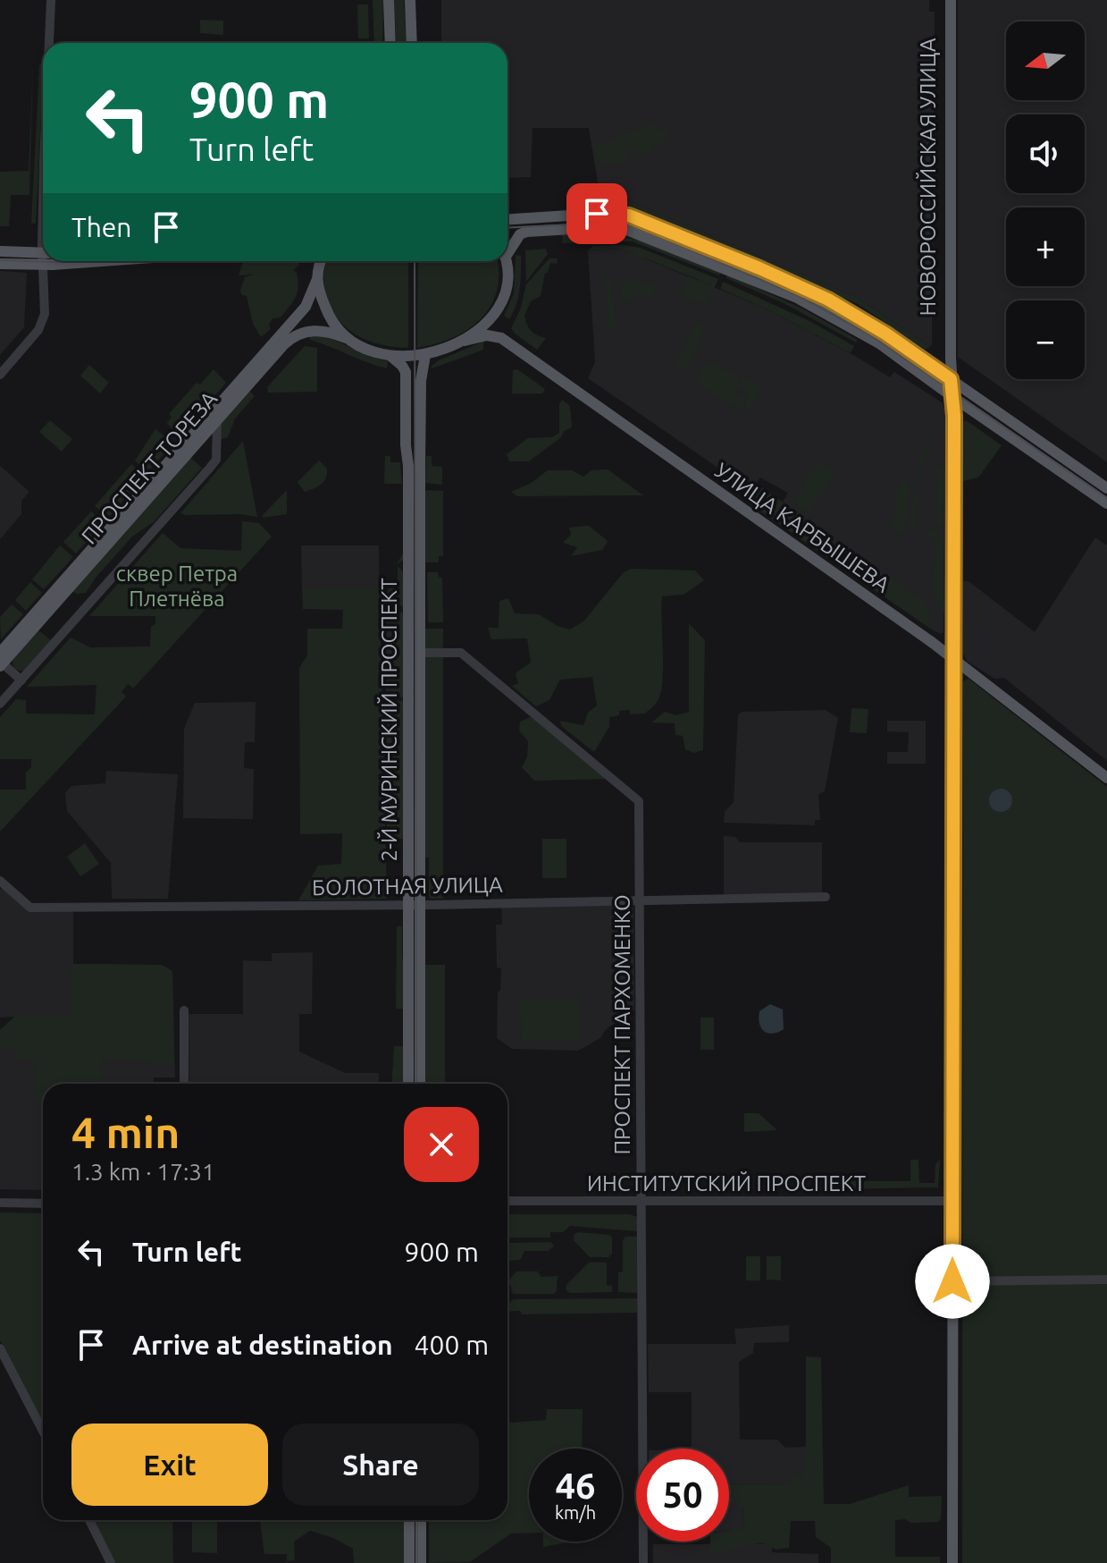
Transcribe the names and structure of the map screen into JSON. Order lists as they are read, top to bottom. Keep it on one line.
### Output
{"streets":{"main road":["НОВОРОССИЙСКАЯ УЛИЦА","ПРОСПЕКТ ТОРЕЗА","УЛИЦА КАРБЫШЕВА","2-Й МУРИНСКИЙ ПРОСПЕКТ"],"street":["БОЛОТНАЯ УЛИЦА","ПРОСПЕКТ ПАРХОМЕНКО","ИНСТИТУТСКИЙ ПРОСПЕКТ"]},"crossings":[["НОВОРОССИЙСКАЯ УЛИЦА","УЛИЦА КАРБЫШЕВА"],["НОВОРОССИЙСКАЯ УЛИЦА","ИНСТИТУТСКИЙ ПРОСПЕКТ"],["ПРОСПЕКТ ТОРЕЗА","2-Й МУРИНСКИЙ ПРОСПЕКТ"],["2-Й МУРИНСКИЙ ПРОСПЕКТ","БОЛОТНАЯ УЛИЦА"],["2-Й МУРИНСКИЙ ПРОСПЕКТ","ПРОСПЕКТ ПАРХОМЕНКО"],["БОЛОТНАЯ УЛИЦА","ПРОСПЕКТ ПАРХОМЕНКО"],["ПРОСПЕКТ ПАРХОМЕНКО","ИНСТИТУТСКИЙ ПРОСПЕКТ"]],"parks":["сквер Петра Плетнёва"],"north":"left","page":{"map_buttons":["+","−"],"turn":["900 m","Turn left"],"then":"Then","heading":["4 min","1.3 km · 17:31"],"list":[{"name":"Turn left","value":"900 m"},{"name":"Arrive at destination","value":"400 m"}],"buttons":["Exit","Share"],"speed":"46 km/h","limit":"50"}}
